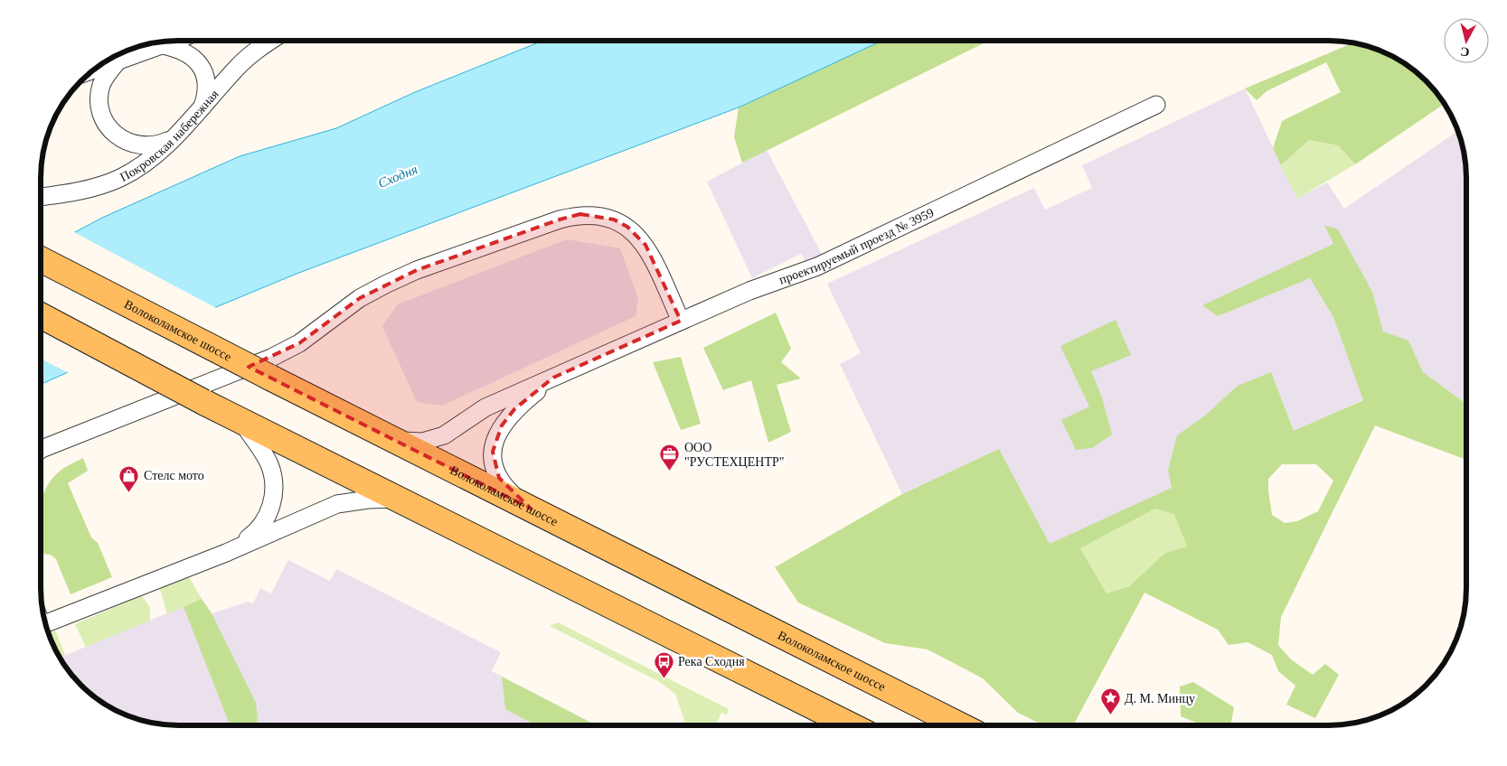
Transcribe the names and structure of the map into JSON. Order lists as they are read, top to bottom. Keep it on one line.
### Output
{"streets":{"main road":["Волоколамское шоссе"],"street":["Покровская набережная","проектируемый проезд № 3959"]},"crossings":[["проектируемый проезд № 3959","Волоколамское шоссе"]],"water":["Сходня"],"places":{"office":["ООО \"РУСТЕХЦЕНТР\""],"shop":["Стелс мото"],"bus stop":["Река Сходня"],"place":["Д. М. Минцу"]},"north":"bottom"}
